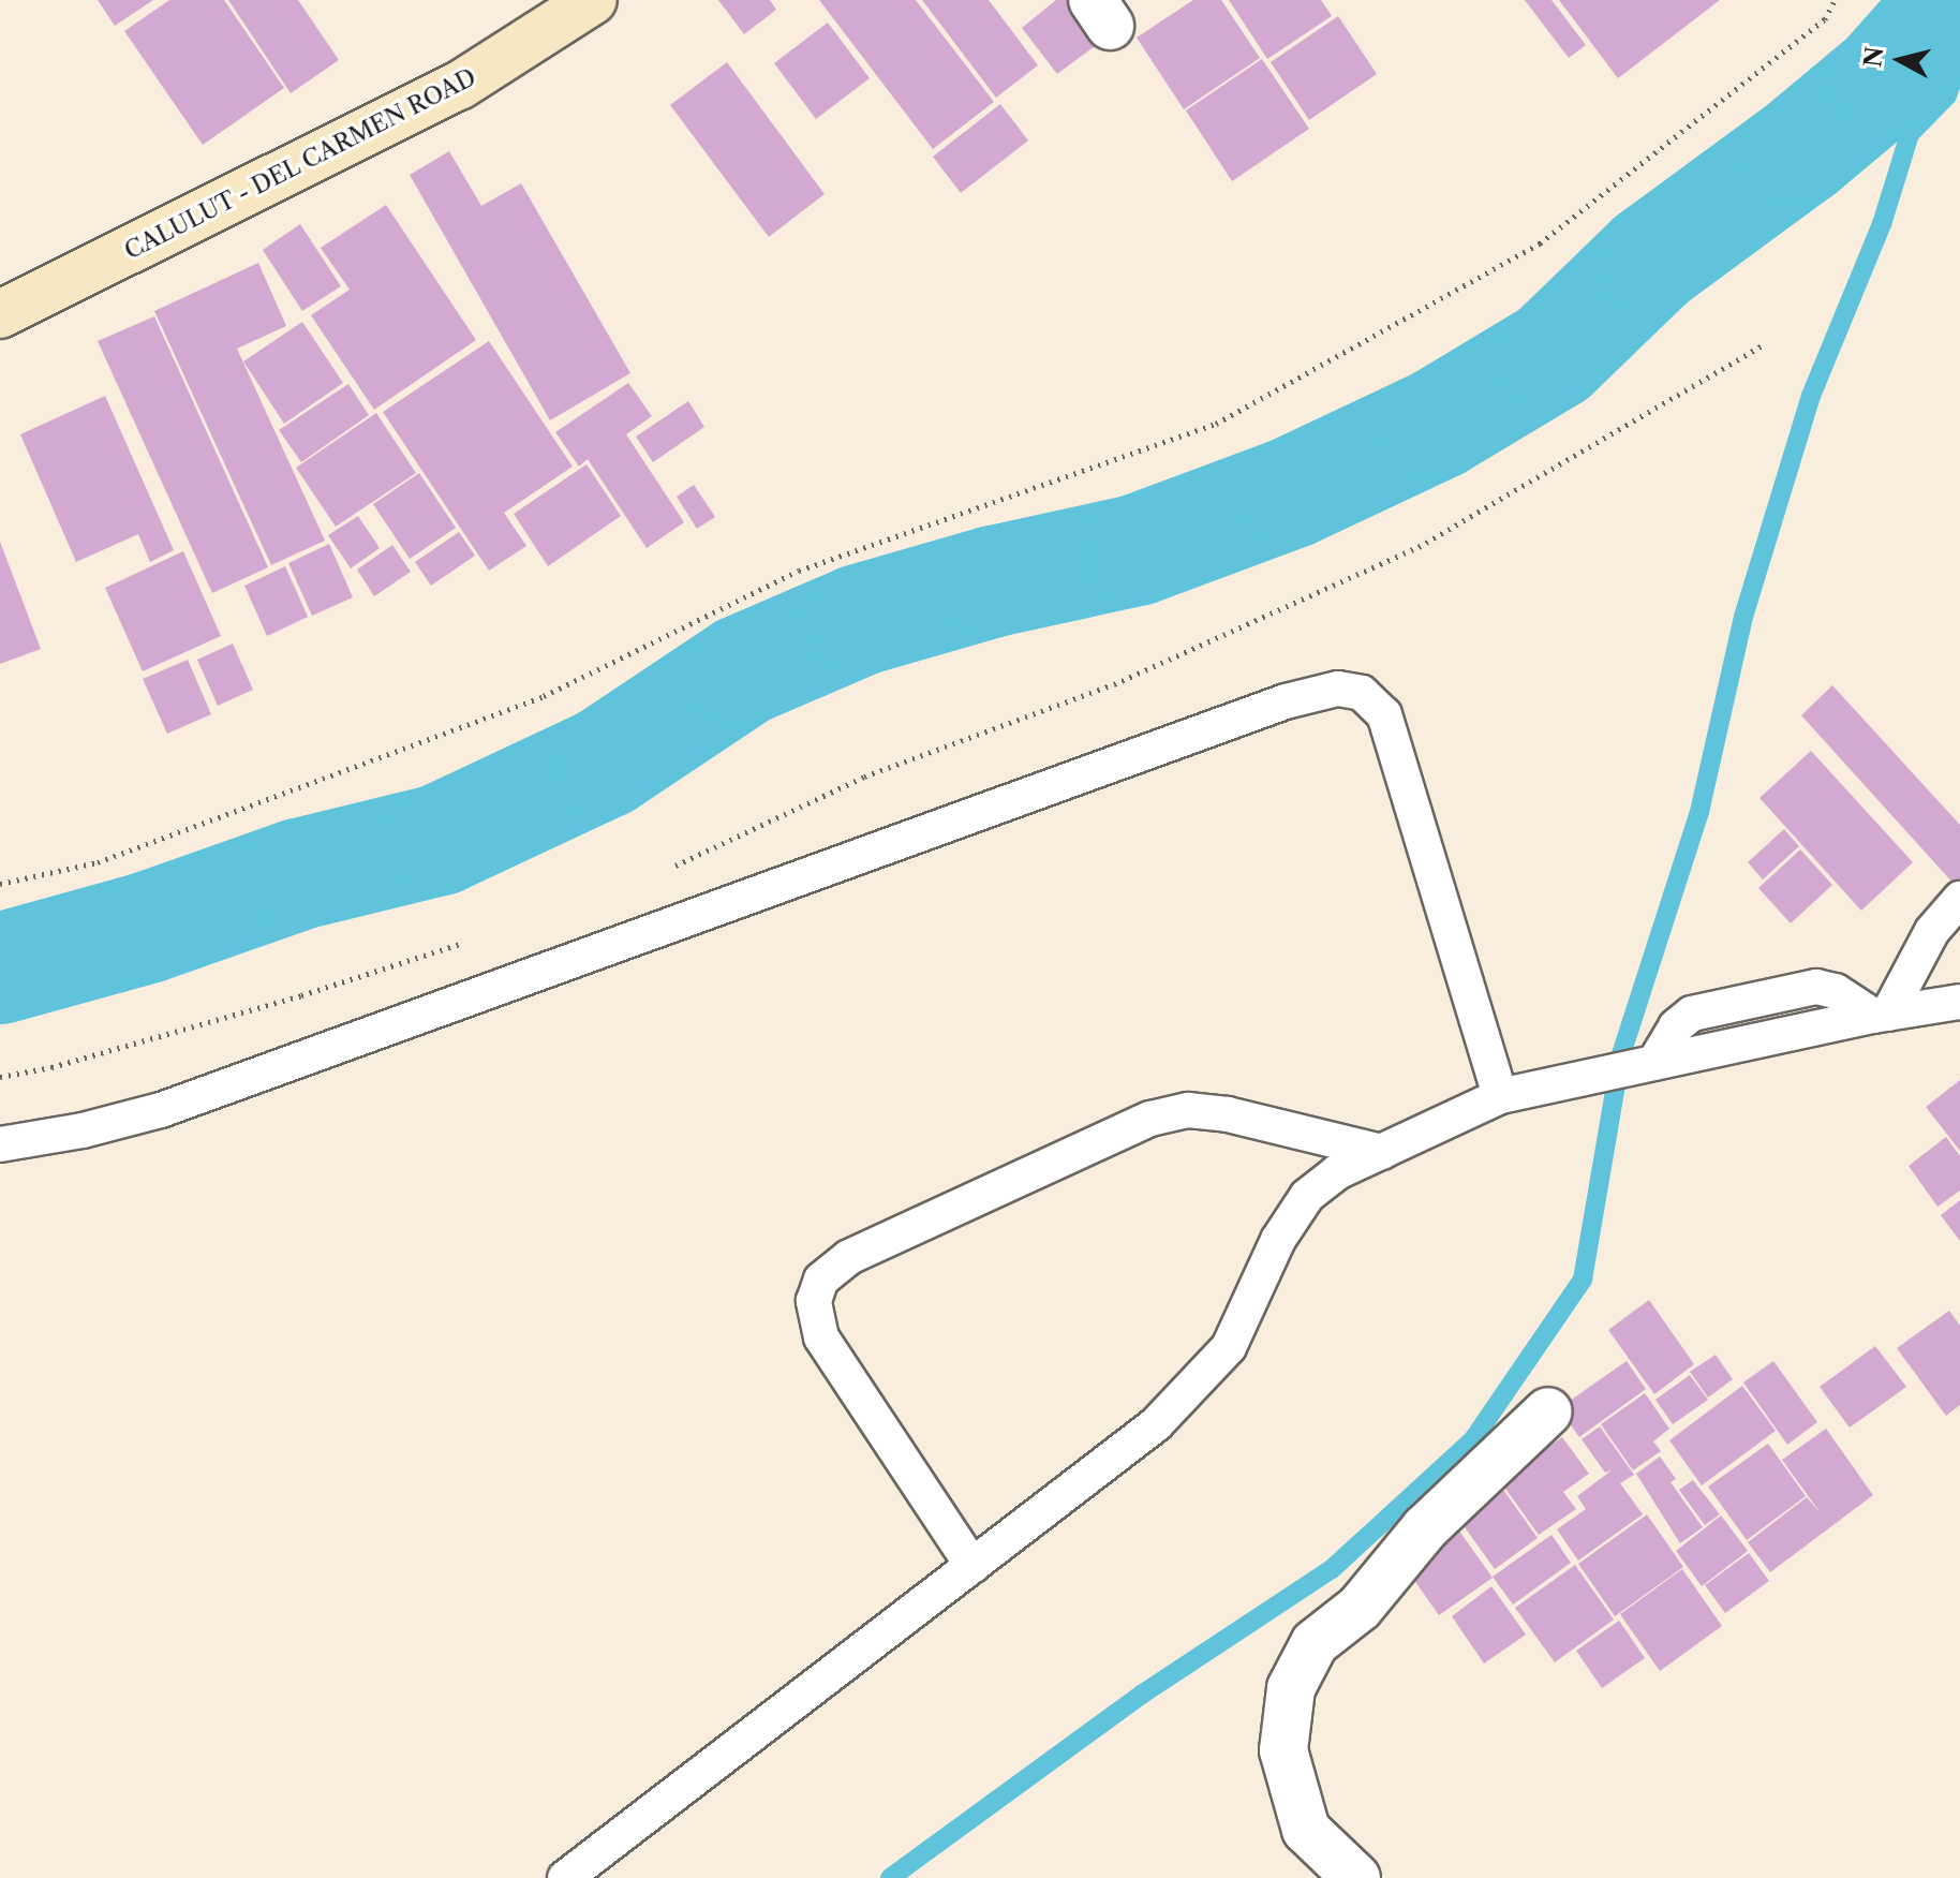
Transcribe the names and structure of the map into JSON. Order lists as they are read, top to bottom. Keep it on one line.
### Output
{"streets":{"main road":["CALULUT - DEL CARMEN ROAD"]},"north":"left"}
